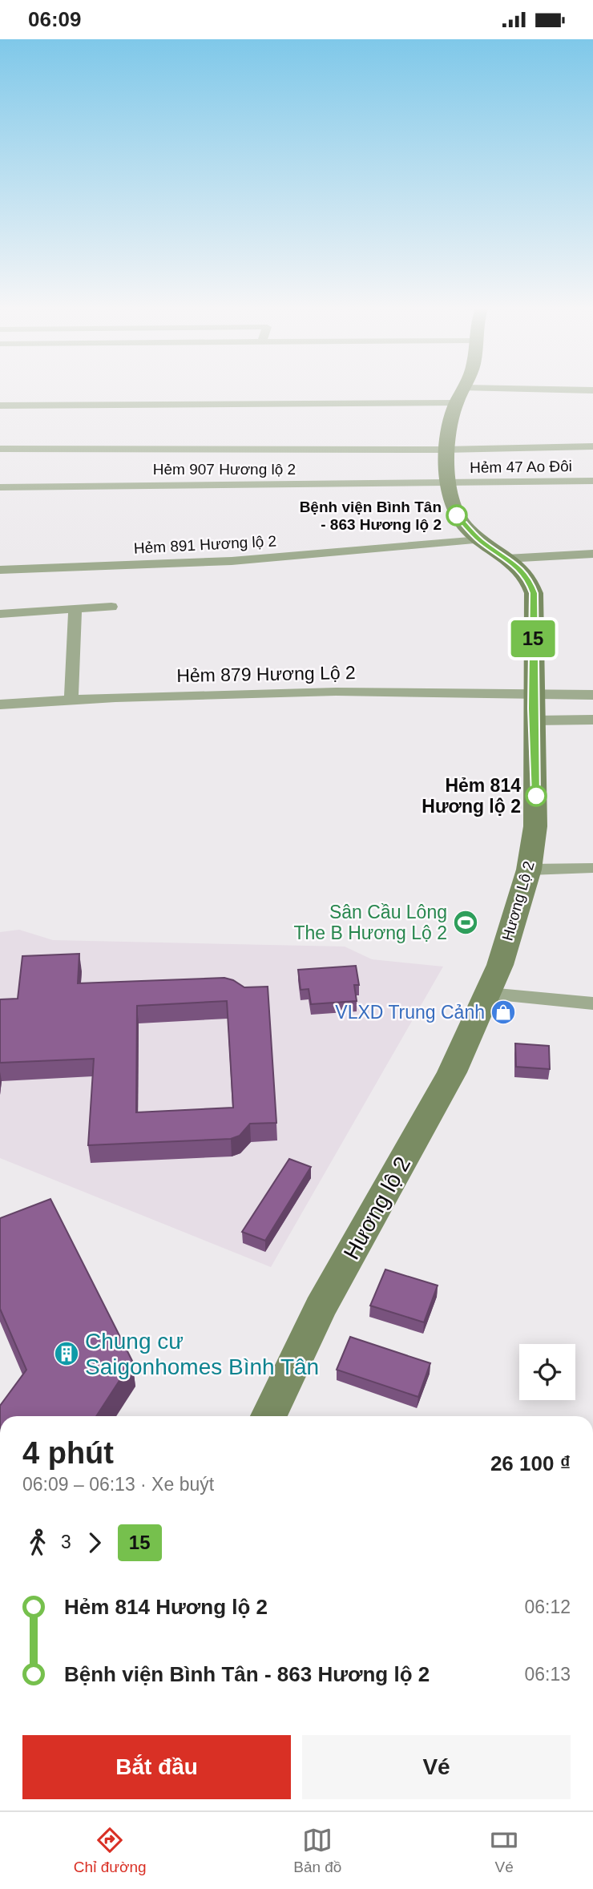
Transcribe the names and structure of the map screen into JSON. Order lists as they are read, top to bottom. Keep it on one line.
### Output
{"streets":{"main road":["Hương Lộ 2","Hương lộ 2"],"street":["Hẻm 47 Ao Đôi","Hẻm 907 Hương lộ 2","Hẻm 891 Hương lộ 2","Hẻm 879 Hương Lộ 2"]},"crossings":[["Hẻm 47 Ao Đôi","Hẻm 907 Hương lộ 2"],["Hẻm 47 Ao Đôi","Hương Lộ 2"],["Hẻm 907 Hương lộ 2","Hương Lộ 2"],["Hẻm 891 Hương lộ 2","Hương Lộ 2"],["Hẻm 879 Hương Lộ 2","Hương Lộ 2"],["Hương Lộ 2","Hương lộ 2"]],"places":{"other":["Bệnh viện Bình Tân - 863 Hương lộ 2","Hẻm 814 Hương lộ 2"],"sports":["Sân Cầu Lông The B Hương Lộ 2"],"shop":["VLXD Trung Cảnh"],"building":["Chung cư Saigonhomes Bình Tân"]},"lines":["bus line 15"],"page":{"status":"06:09","on_map":"15","heading":["4 phút","06:09 – 06:13 · Xe buýt","26 100 ₫"],"legs":["3","15"],"list":[{"name":"Hẻm 814 Hương lộ 2","value":"06:12"},{"name":"Bệnh viện Bình Tân - 863 Hương lộ 2","value":"06:13"}],"buttons":["Bắt đầu","Vé"],"tabs":["Chỉ đường","Bản đồ","Vé"]}}
